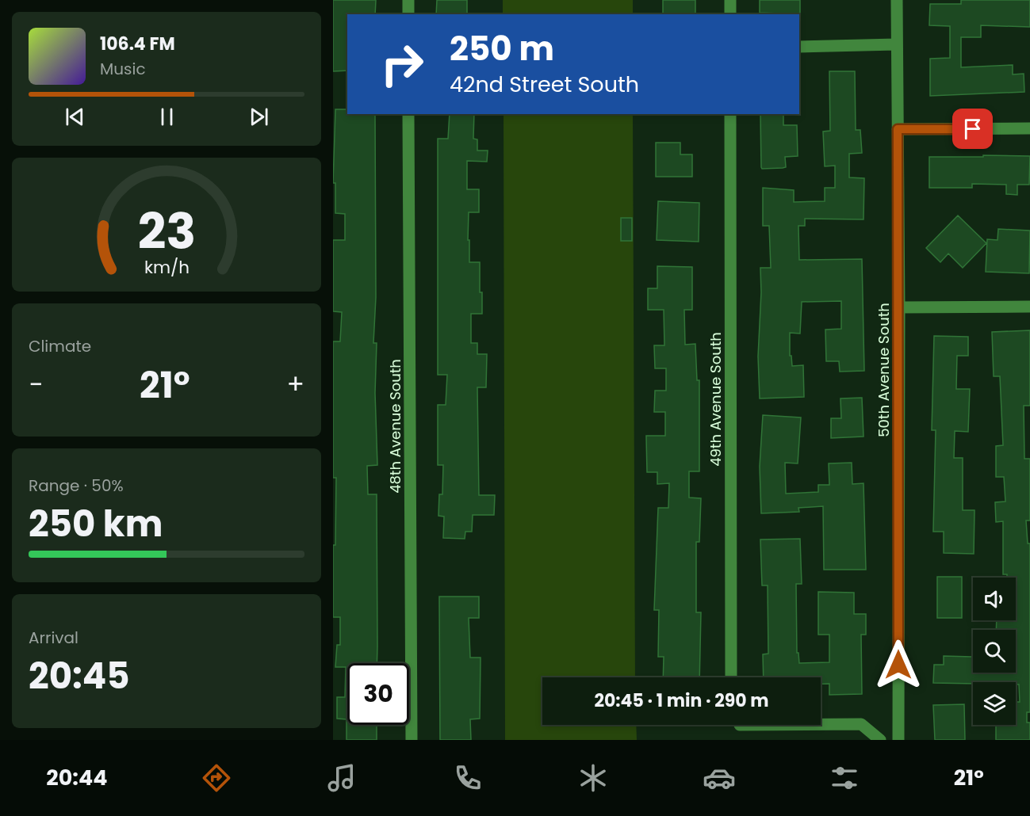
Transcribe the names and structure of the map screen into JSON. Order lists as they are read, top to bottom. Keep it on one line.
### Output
{"streets":{"street":["50th Avenue South","49th Avenue South","48th Avenue South"]},"page":{"turn":["250 m","42nd Street South"],"song":["106.4 FM","Music"],"tile":["Climate",["Range · 50%","250 km"],["Arrival","20:45"]],"heat":["−","21°","+"],"limit":"30","trip":"20:45 · 1 min · 290 m","tabs":["20:44","21°"],"gauge":["23","km/h"]}}
